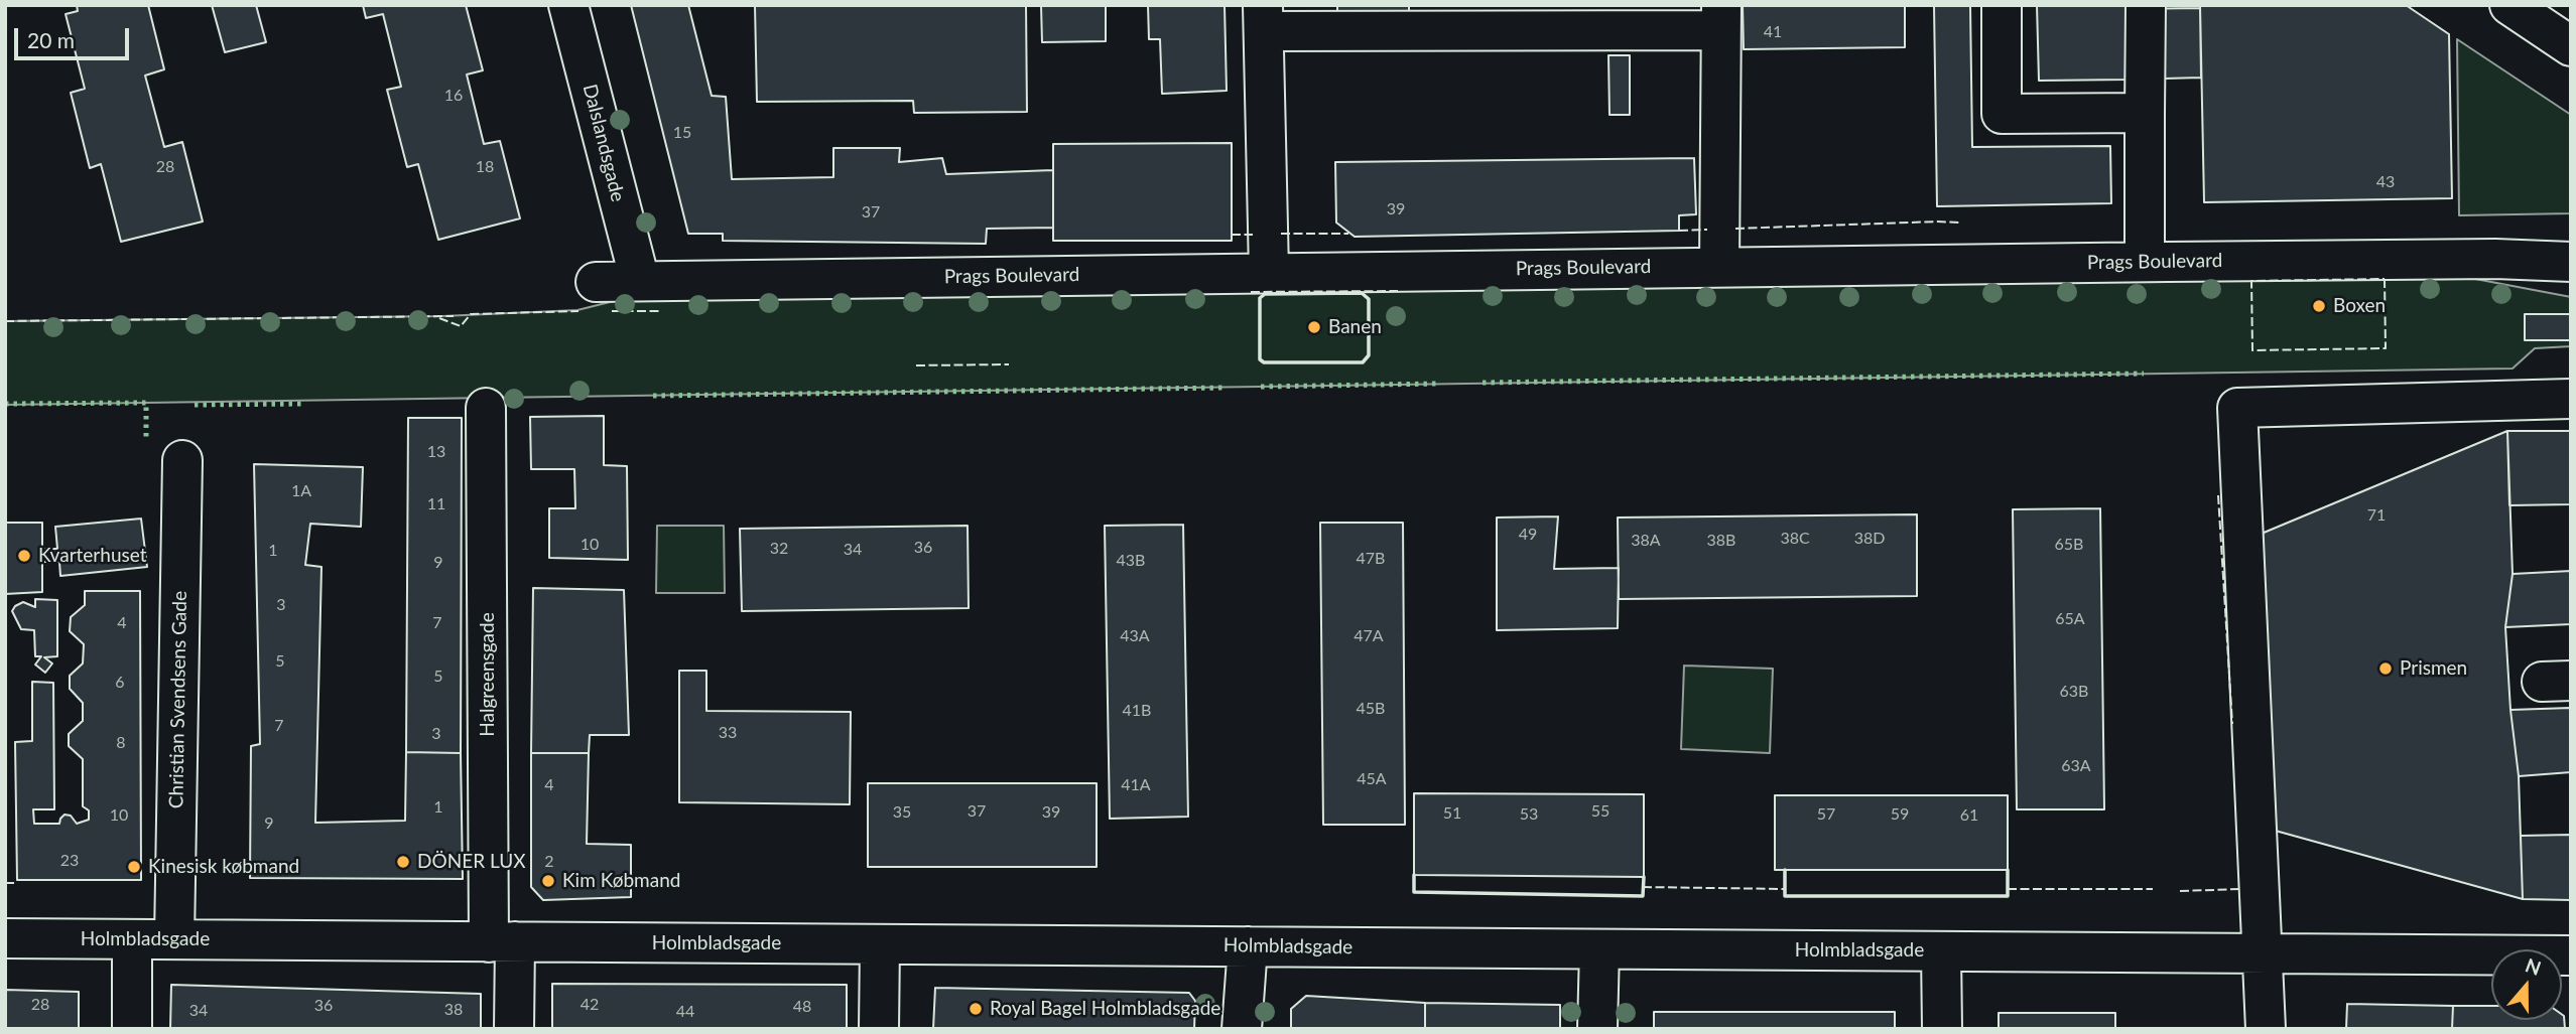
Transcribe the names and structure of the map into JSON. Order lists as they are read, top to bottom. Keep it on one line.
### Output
{"streets":{"street":["Dalslandsgade","Prags Boulevard","Halgreensgade","Christian Svendsens Gade","Holmbladsgade"]},"crossings":[["Dalslandsgade","Prags Boulevard"],["Halgreensgade","Holmbladsgade"],["Christian Svendsens Gade","Holmbladsgade"]],"places":["Boxen","Banen","Kvarterhuset","Prismen","DÖNER LUX","Kinesisk købmand","Kim Købmand","Royal Bagel Holmbladsgade"],"house_numbers":["41","16","15","28","18","43","39","37","13","1A","11","71","49","38C","38D","38A","38B","10","65B","36","32","34","1","47B","43B","9","3","65A","4","7","43A","47A","5","5","6","63B","45B","41B","7","33","3","8","63A","45A","4","41A","1","37","55","35","39","51","53","57","59","10","61","9","23","2","28","42","36","48","38","34","44"],"scale_bar":"20 m","north":"top"}
